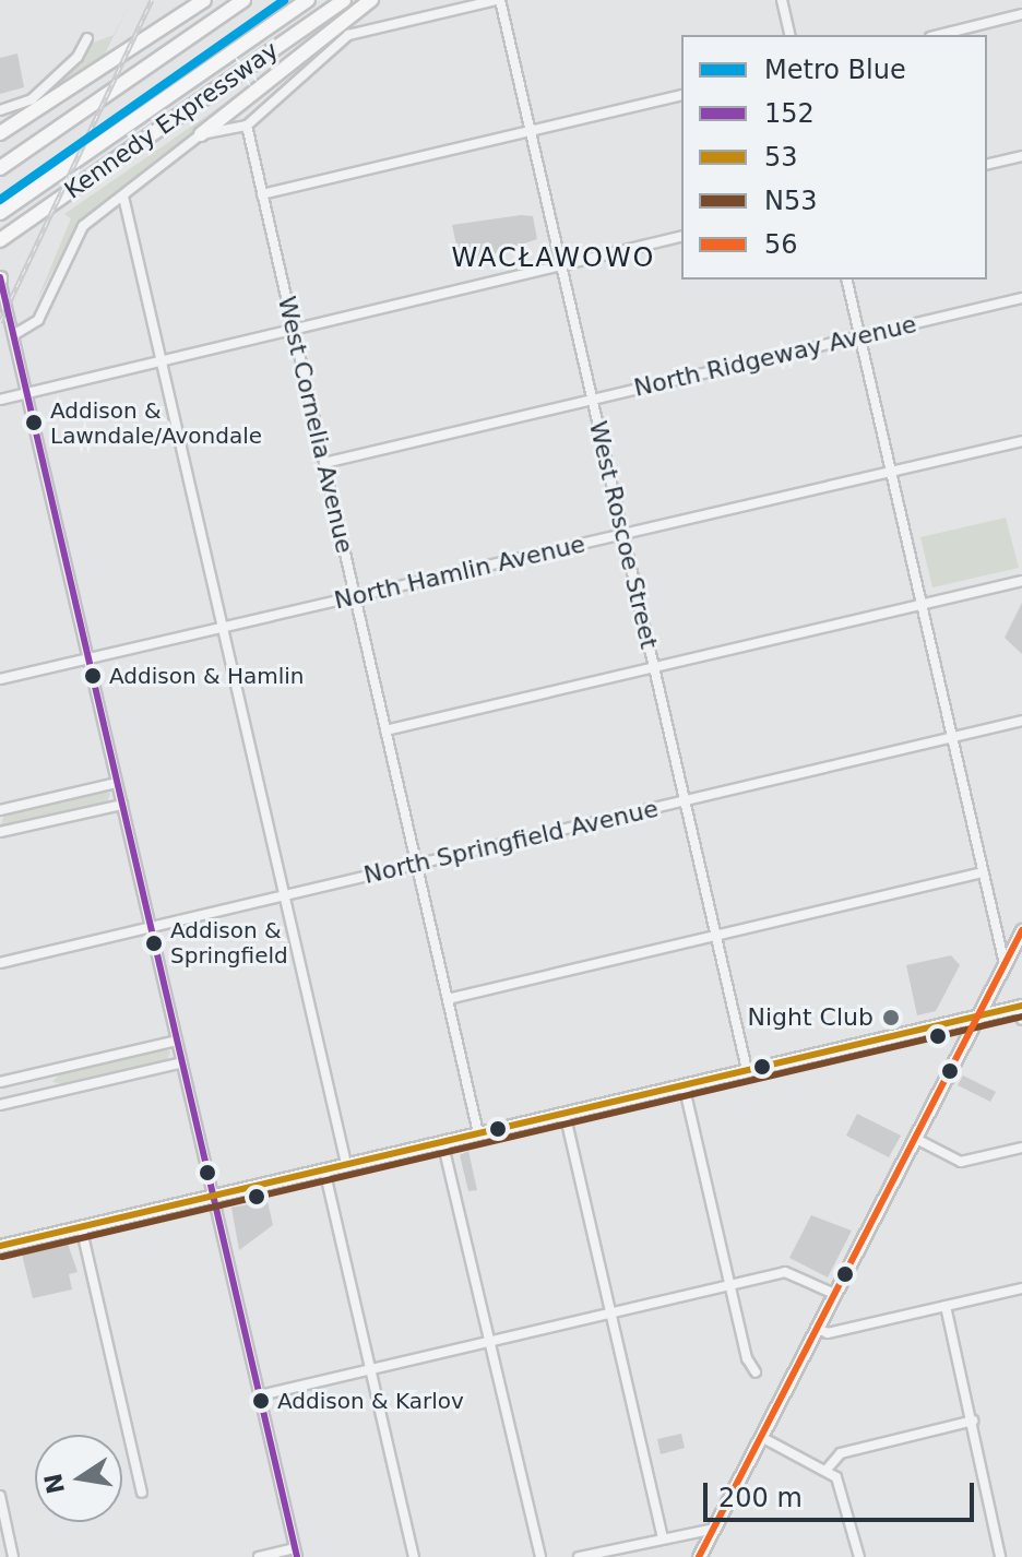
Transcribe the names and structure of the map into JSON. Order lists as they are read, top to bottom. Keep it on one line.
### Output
{"streets":{"highway":["Kennedy Expressway"],"street":["North Ridgeway Avenue","West Cornelia Avenue","West Roscoe Street","North Hamlin Avenue","North Springfield Avenue"]},"crossings":[["North Ridgeway Avenue","West Cornelia Avenue"],["North Ridgeway Avenue","West Roscoe Street"],["West Cornelia Avenue","North Hamlin Avenue"],["West Cornelia Avenue","North Springfield Avenue"],["West Roscoe Street","North Hamlin Avenue"],["West Roscoe Street","North Springfield Avenue"]],"districts":["WACŁAWOWO"],"places":["Addison & Lawndale/Avondale","Addison & Hamlin","Addison & Springfield","Night Club","Addison & Karlov"],"lines":["metro line Blue","transit line 152","transit line 56","transit line 53","transit line N53"],"legend":["Metro Blue","152","53","N53","56"],"scale_bar":"200 m","north":"left"}
